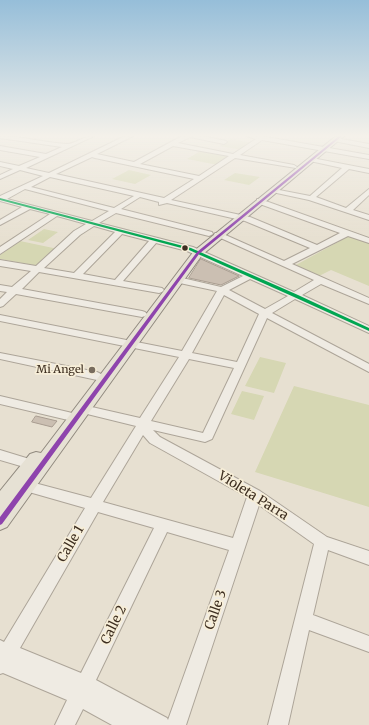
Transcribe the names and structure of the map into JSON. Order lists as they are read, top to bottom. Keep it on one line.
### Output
{"streets":{"street":["Violeta Parra","Calle 1","Calle 3","Calle 2"]},"crossings":[["Violeta Parra","Calle 1"],["Violeta Parra","Calle 3"]],"places":["Mi Angel"]}
